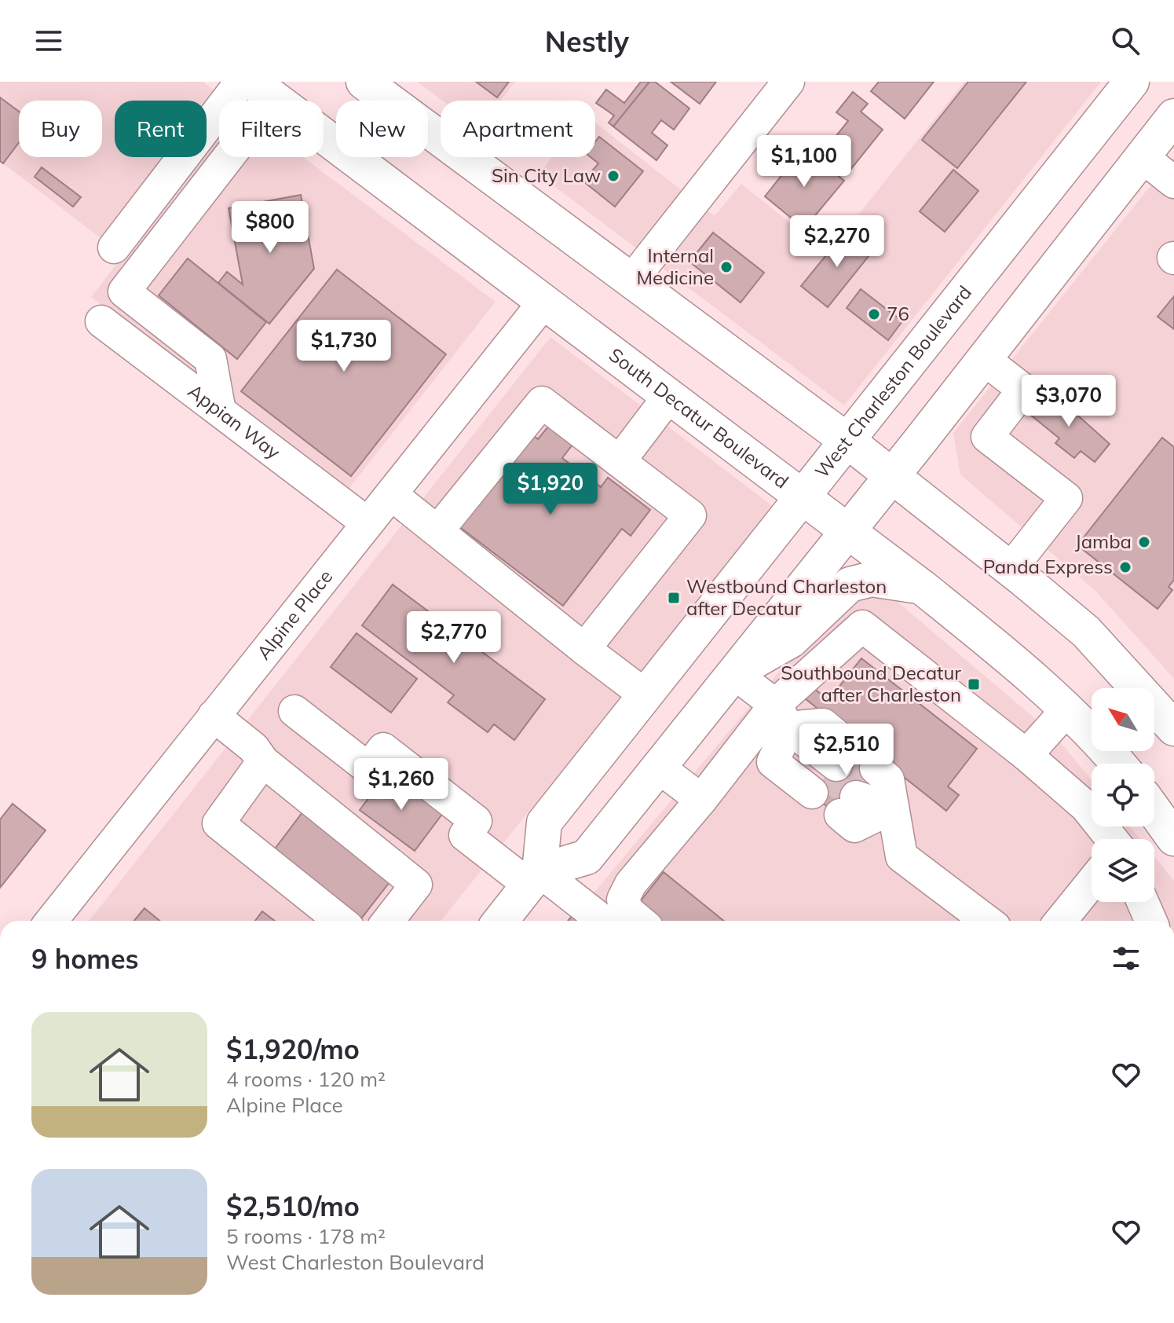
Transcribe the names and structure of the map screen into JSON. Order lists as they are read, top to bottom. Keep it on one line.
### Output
{"streets":{"main road":["West Charleston Boulevard","South Decatur Boulevard"],"street":["Appian Way","Alpine Place"]},"crossings":[["West Charleston Boulevard","South Decatur Boulevard"],["South Decatur Boulevard","Alpine Place"],["Appian Way","Alpine Place"]],"places":{"other":["Sin City Law","Internal Medicine","76","Jamba","Panda Express"],"transit":["Westbound Charleston after Decatur","Southbound Decatur after Charleston"]},"north":"top left","page":{"header":"Nestly","chip":["Buy","Rent","Filters","New","Apartment"],"price":["$1,100","$800","$2,270","$1,730","$3,070","$1,920","$2,770","$2,510","$1,260"],"heading":"9 homes","list":[{"name":"$1,920/mo","note":"4 rooms · 120 m² · Alpine Place"},{"name":"$2,510/mo","note":"5 rooms · 178 m² · West Charleston Boulevard"}]}}
